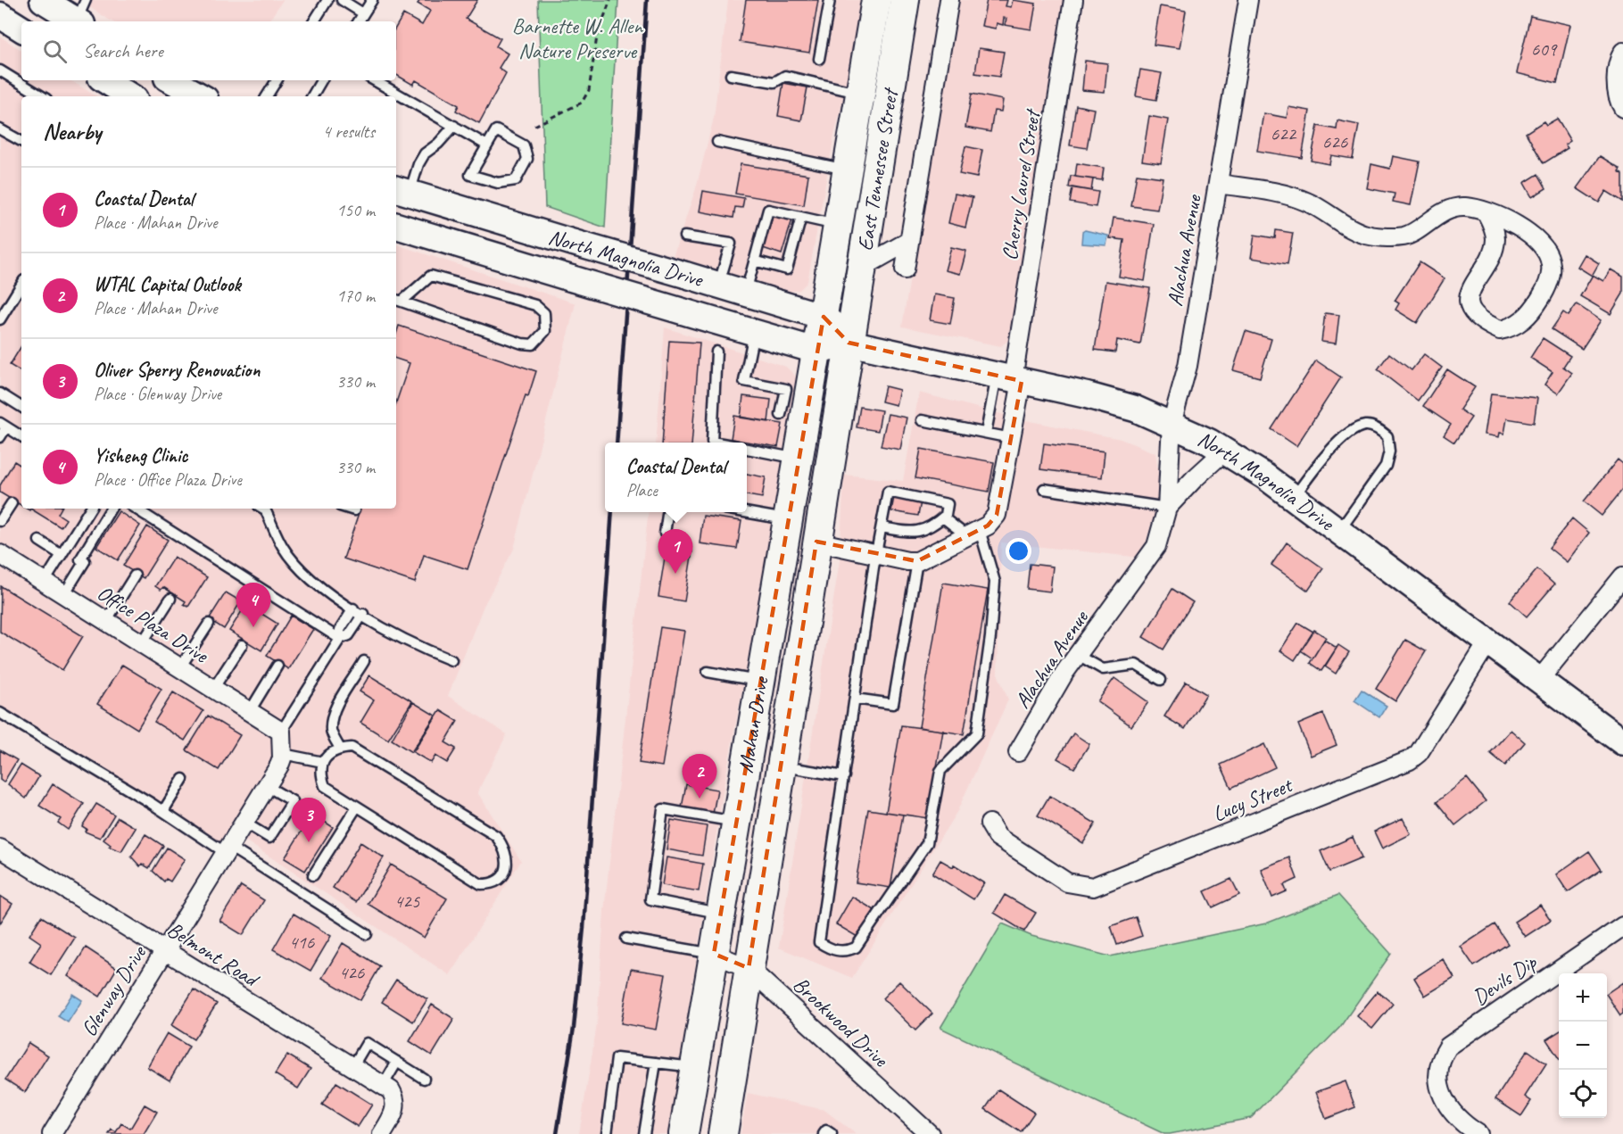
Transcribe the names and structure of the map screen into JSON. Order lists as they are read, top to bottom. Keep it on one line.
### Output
{"streets":{"main road":["East Tennessee Street","North Magnolia Drive","Mahan Drive"],"street":["Cherry Laurel Street","Alachua Avenue","Office Plaza Drive","Lucy Street","Belmont Road","Devils Dip","Glenway Drive","Brookwood Drive"]},"crossings":[["East Tennessee Street","North Magnolia Drive"],["East Tennessee Street","Mahan Drive"],["Cherry Laurel Street","North Magnolia Drive"],["Alachua Avenue","North Magnolia Drive"],["North Magnolia Drive","Mahan Drive"],["North Magnolia Drive","Lucy Street"],["Office Plaza Drive","Glenway Drive"],["Mahan Drive","Brookwood Drive"],["Belmont Road","Glenway Drive"]],"parks":["Barnette W. Allen Nature Preserve"],"house_numbers":["609","622","626","425","416","426"],"page":{"search":"Search here","heading":["Nearby","4 results"],"list":[{"mark":"1","name":"Coastal Dental","note":"Place · Mahan Drive","value":"150 m"},{"mark":"2","name":"WTAL Capital Outlook","note":"Place · Mahan Drive","value":"170 m"},{"mark":"3","name":"Oliver Sperry Renovation","note":"Place · Glenway Drive","value":"330 m"},{"mark":"4","name":"Yisheng Clinic","note":"Place · Office Plaza Drive","value":"330 m"}],"popup":["Coastal Dental","Place"],"pins":["1","4","2","3"],"map_buttons":["+","−"]}}
